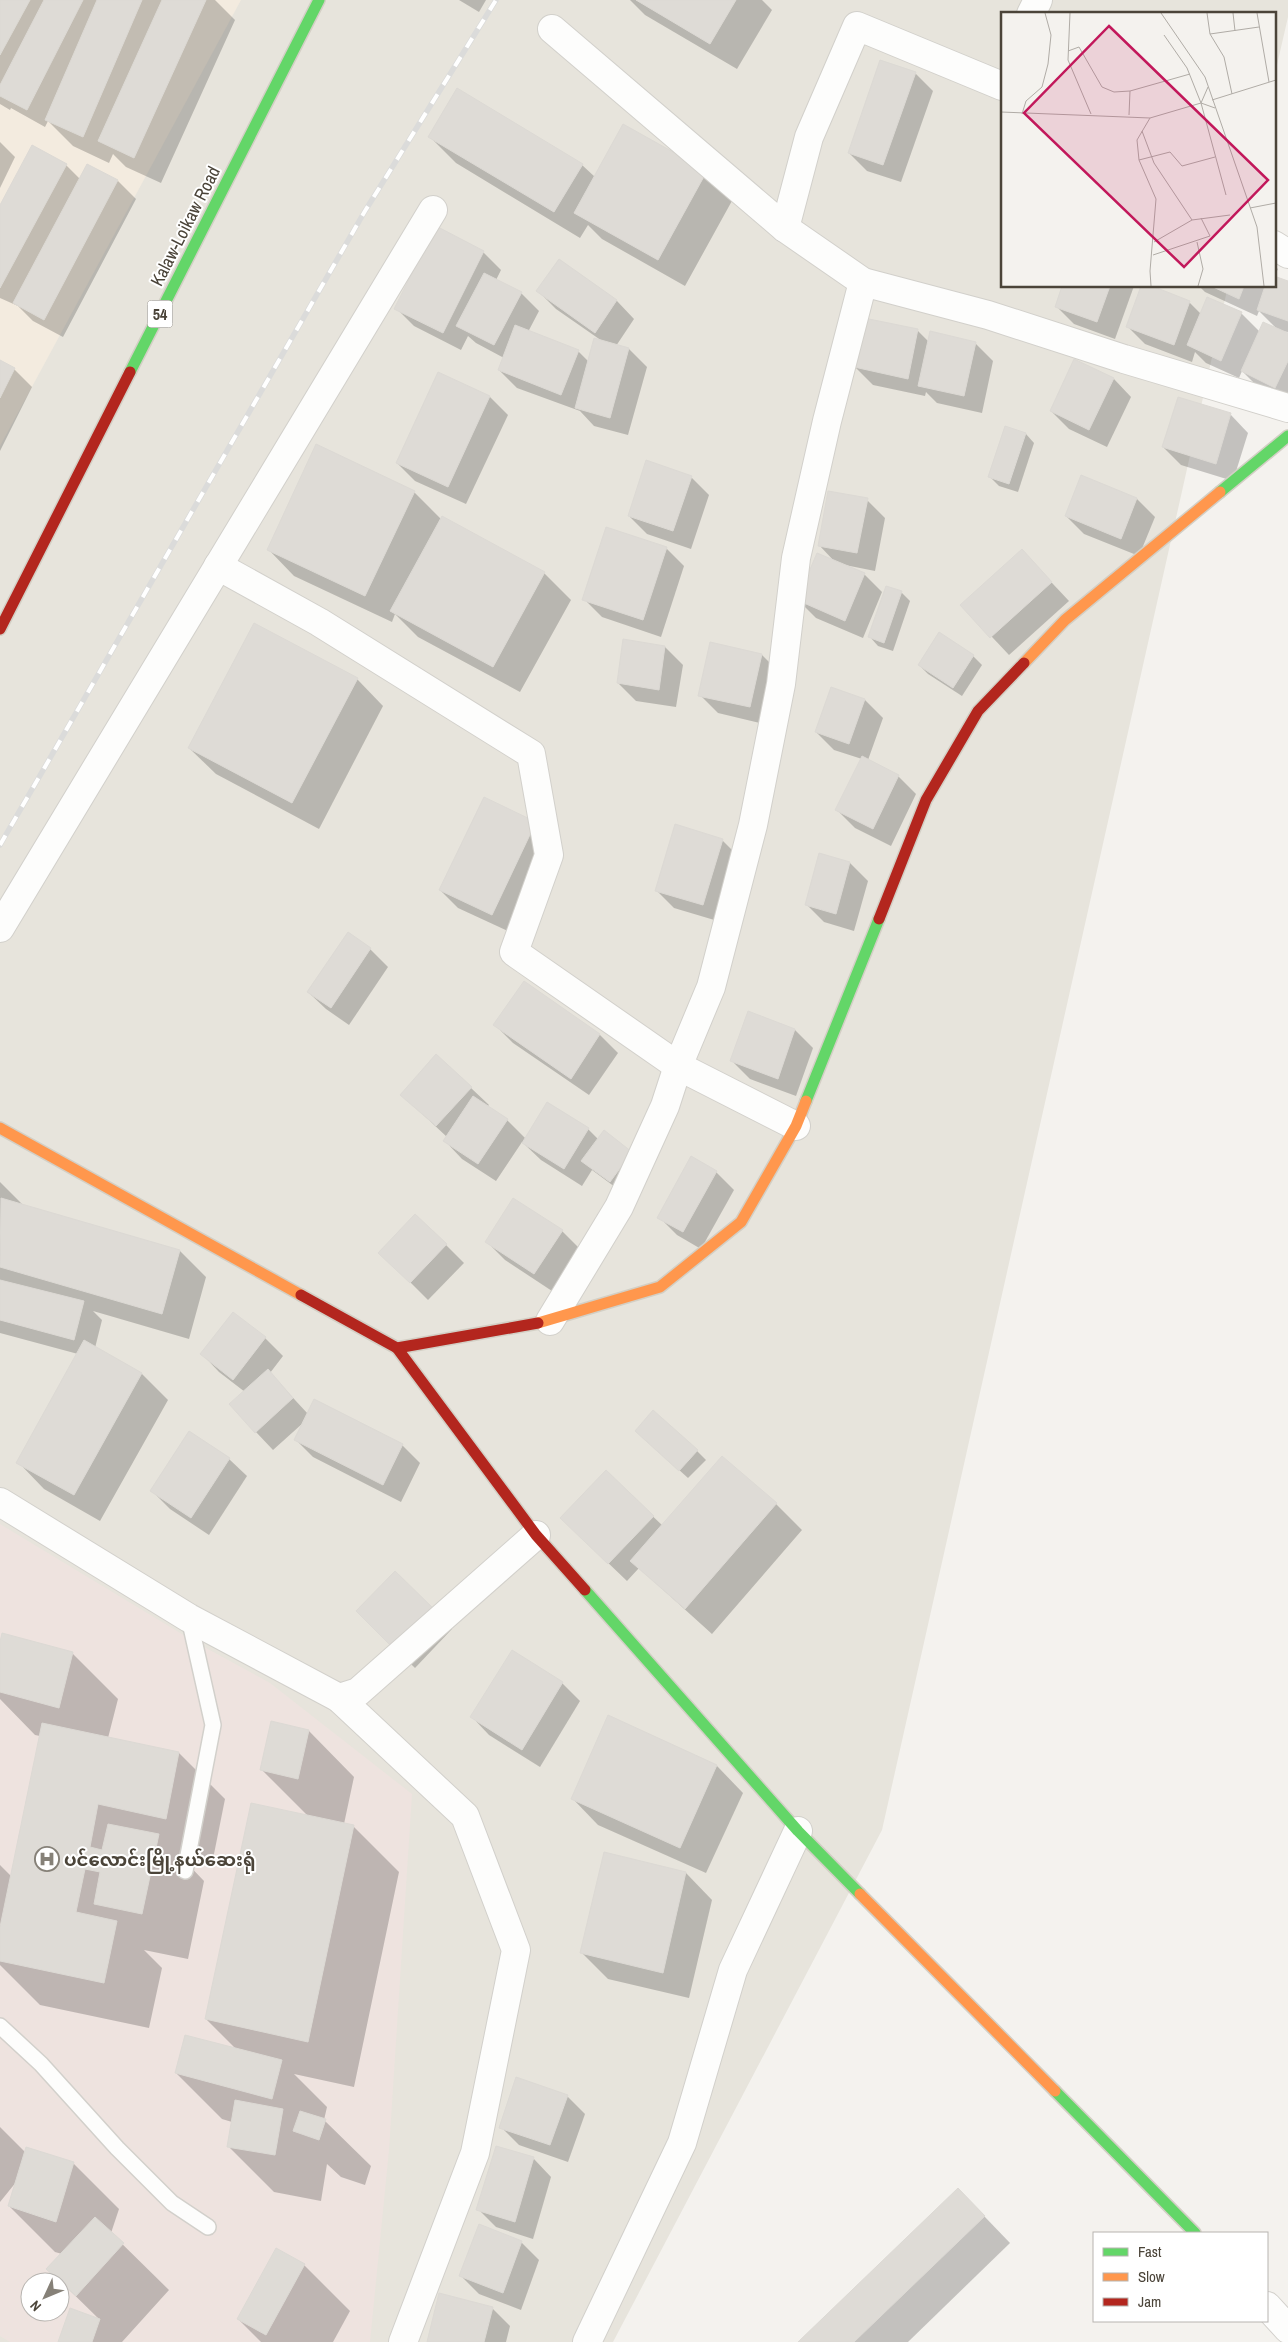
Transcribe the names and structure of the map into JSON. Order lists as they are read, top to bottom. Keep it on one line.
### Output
{"streets":{"street":["Kalaw-Loikaw Road","54"]},"places":{"hospital":["ပင်လောင်းမြို့နယ်ဆေးရုံ"]},"legend":["Fast","Slow","Jam"],"north":"bottom left"}
